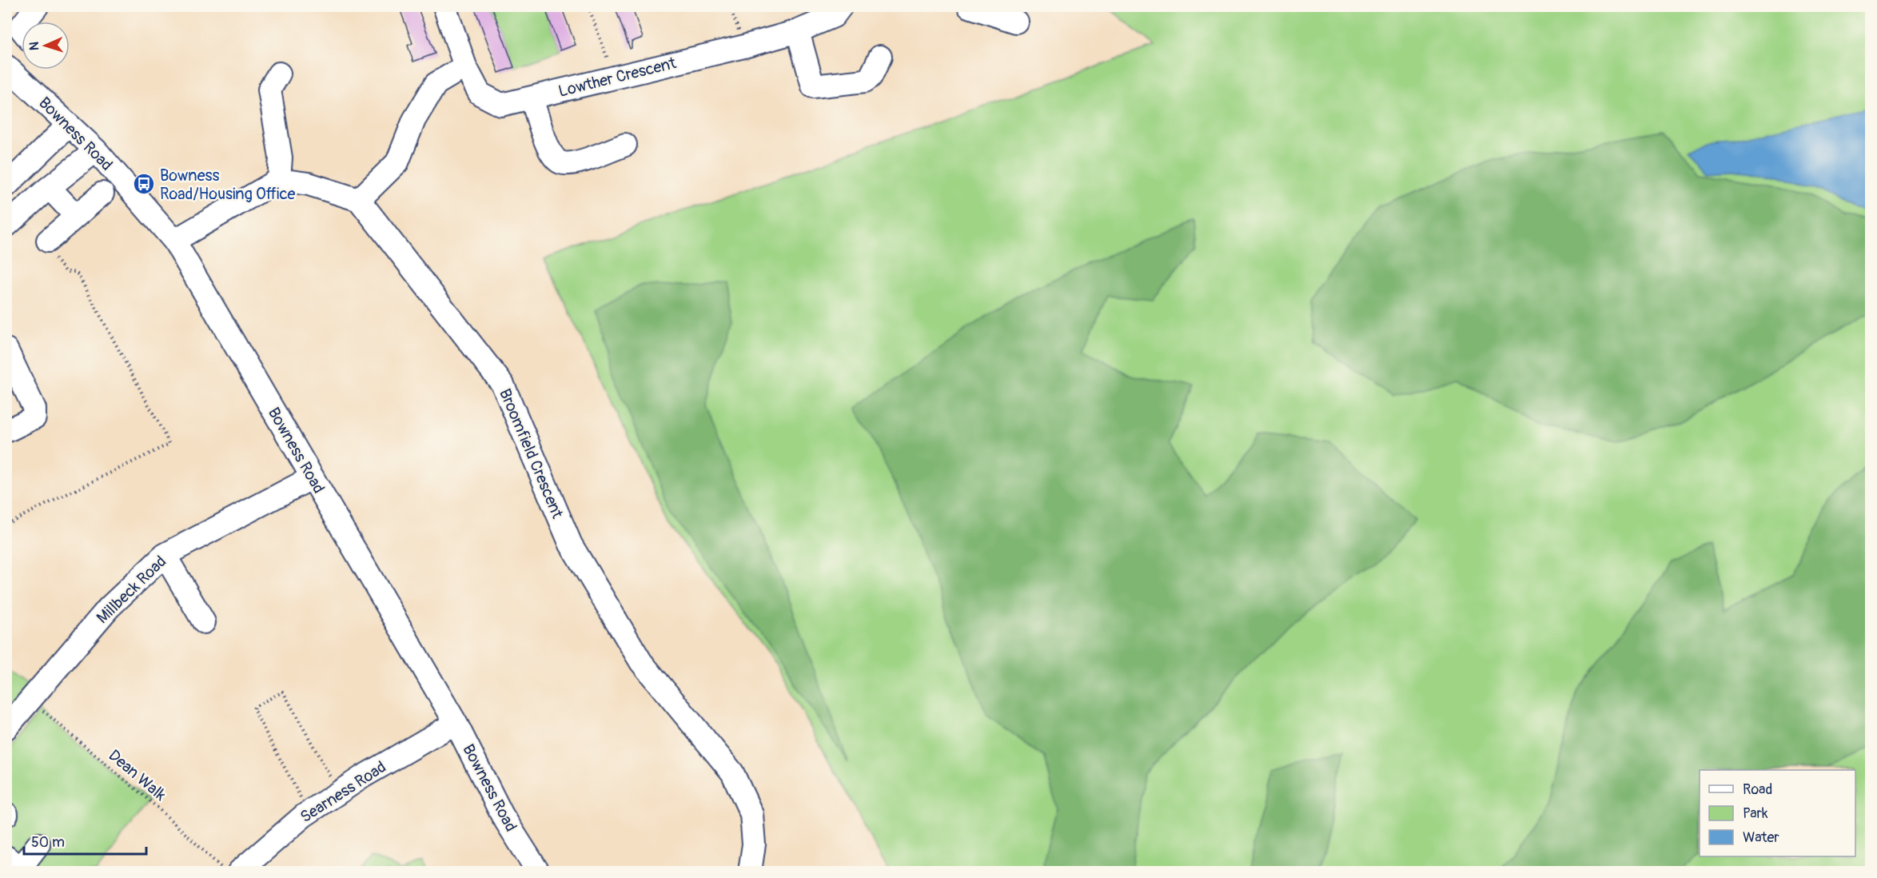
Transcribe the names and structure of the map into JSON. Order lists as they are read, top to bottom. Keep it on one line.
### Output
{"streets":{"street":["Lowther Crescent","Bowness Road","Broomfield Crescent","Millbeck Road","Searness Road"],"path":["Dean Walk"]},"crossings":[["Bowness Road","Millbeck Road"],["Bowness Road","Searness Road"],["Millbeck Road","Dean Walk"]],"places":{"bus stop":["Bowness Road/Housing Office"]},"legend":["Road","Park","Water"],"scale_bar":"50 m","north":"left"}
